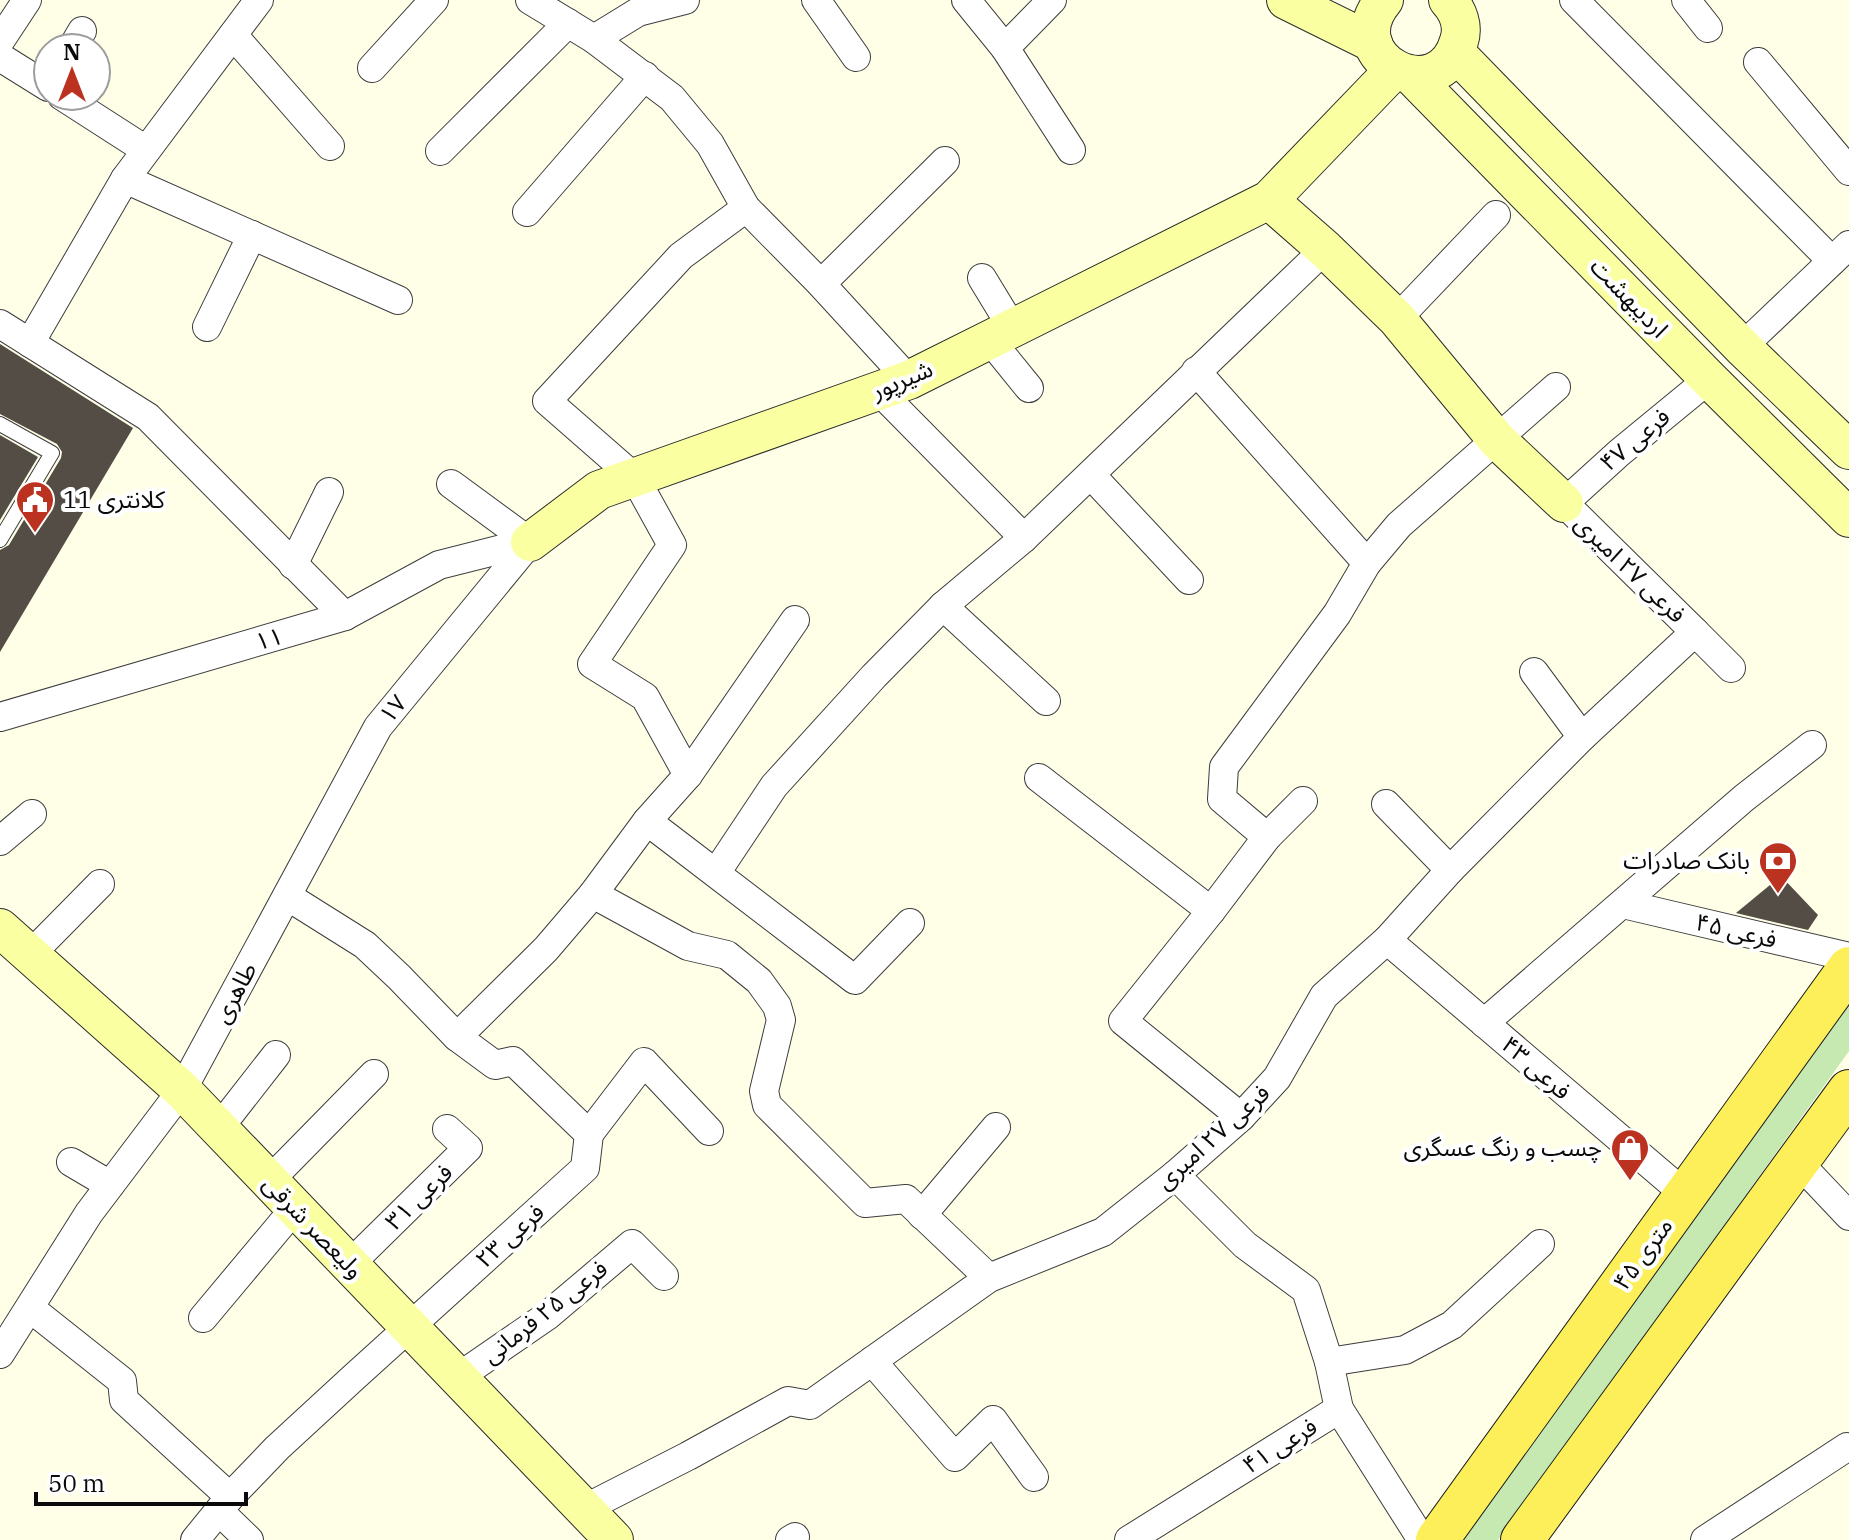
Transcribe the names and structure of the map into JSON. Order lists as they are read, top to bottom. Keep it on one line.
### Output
{"streets":{"main road":["اردیبهشت","شیرپور","ولیعصر شرقی","۴۵ متری"],"street":["فرعی ۴۷","فرعی ۲۷ امیری","۱۱","۱۷","فرعی ۴۵","طاهری","فرعی ۴۳","فرعی ۳۱","فرعی ۲۳","فرعی ۲۵ فرمانی","فرعی ۴۱"]},"crossings":[["اردیبهشت","شیرپور"],["اردیبهشت","فرعی ۴۷"],["شیرپور","۱۱"],["شیرپور","۱۷"],["فرعی ۴۷","فرعی ۲۷ امیری"],["فرعی ۲۷ امیری","فرعی ۴۳"],["فرعی ۲۷ امیری","ولیعصر شرقی"],["۱۱","۱۷"],["۱۷","طاهری"],["طاهری","ولیعصر شرقی"],["فرعی ۴۳","۴۵ متری"],["فرعی ۳۱","ولیعصر شرقی"],["ولیعصر شرقی","فرعی ۲۳"],["ولیعصر شرقی","فرعی ۲۵ فرمانی"]],"places":{"public building":["کلانتری 11"],"bank":["بانک صادرات"],"shop":["چسب و رنگ عسگری"]},"scale_bar":"50 m","north":"top"}
